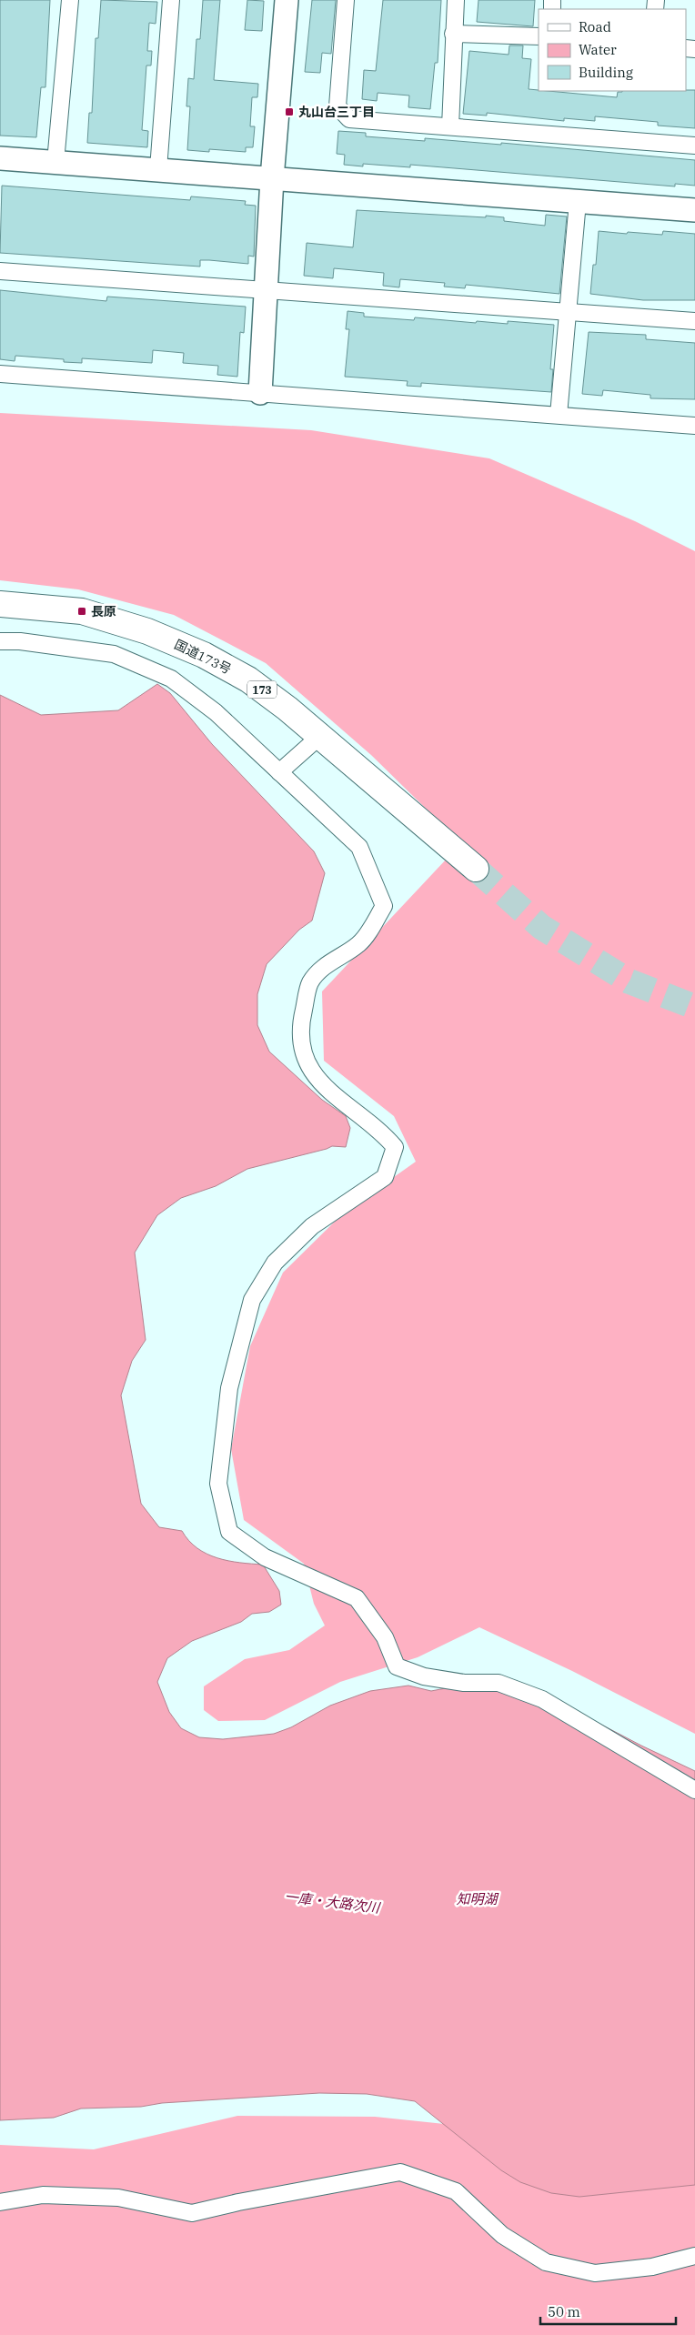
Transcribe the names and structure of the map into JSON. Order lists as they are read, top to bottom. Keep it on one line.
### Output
{"streets":{"highway":["国道173号","173"]},"water":["知明湖","一庫・大路次川"],"places":{"transit":["丸山台三丁目","長原"]},"legend":["Road","Water","Building"],"scale_bar":"50 m"}
